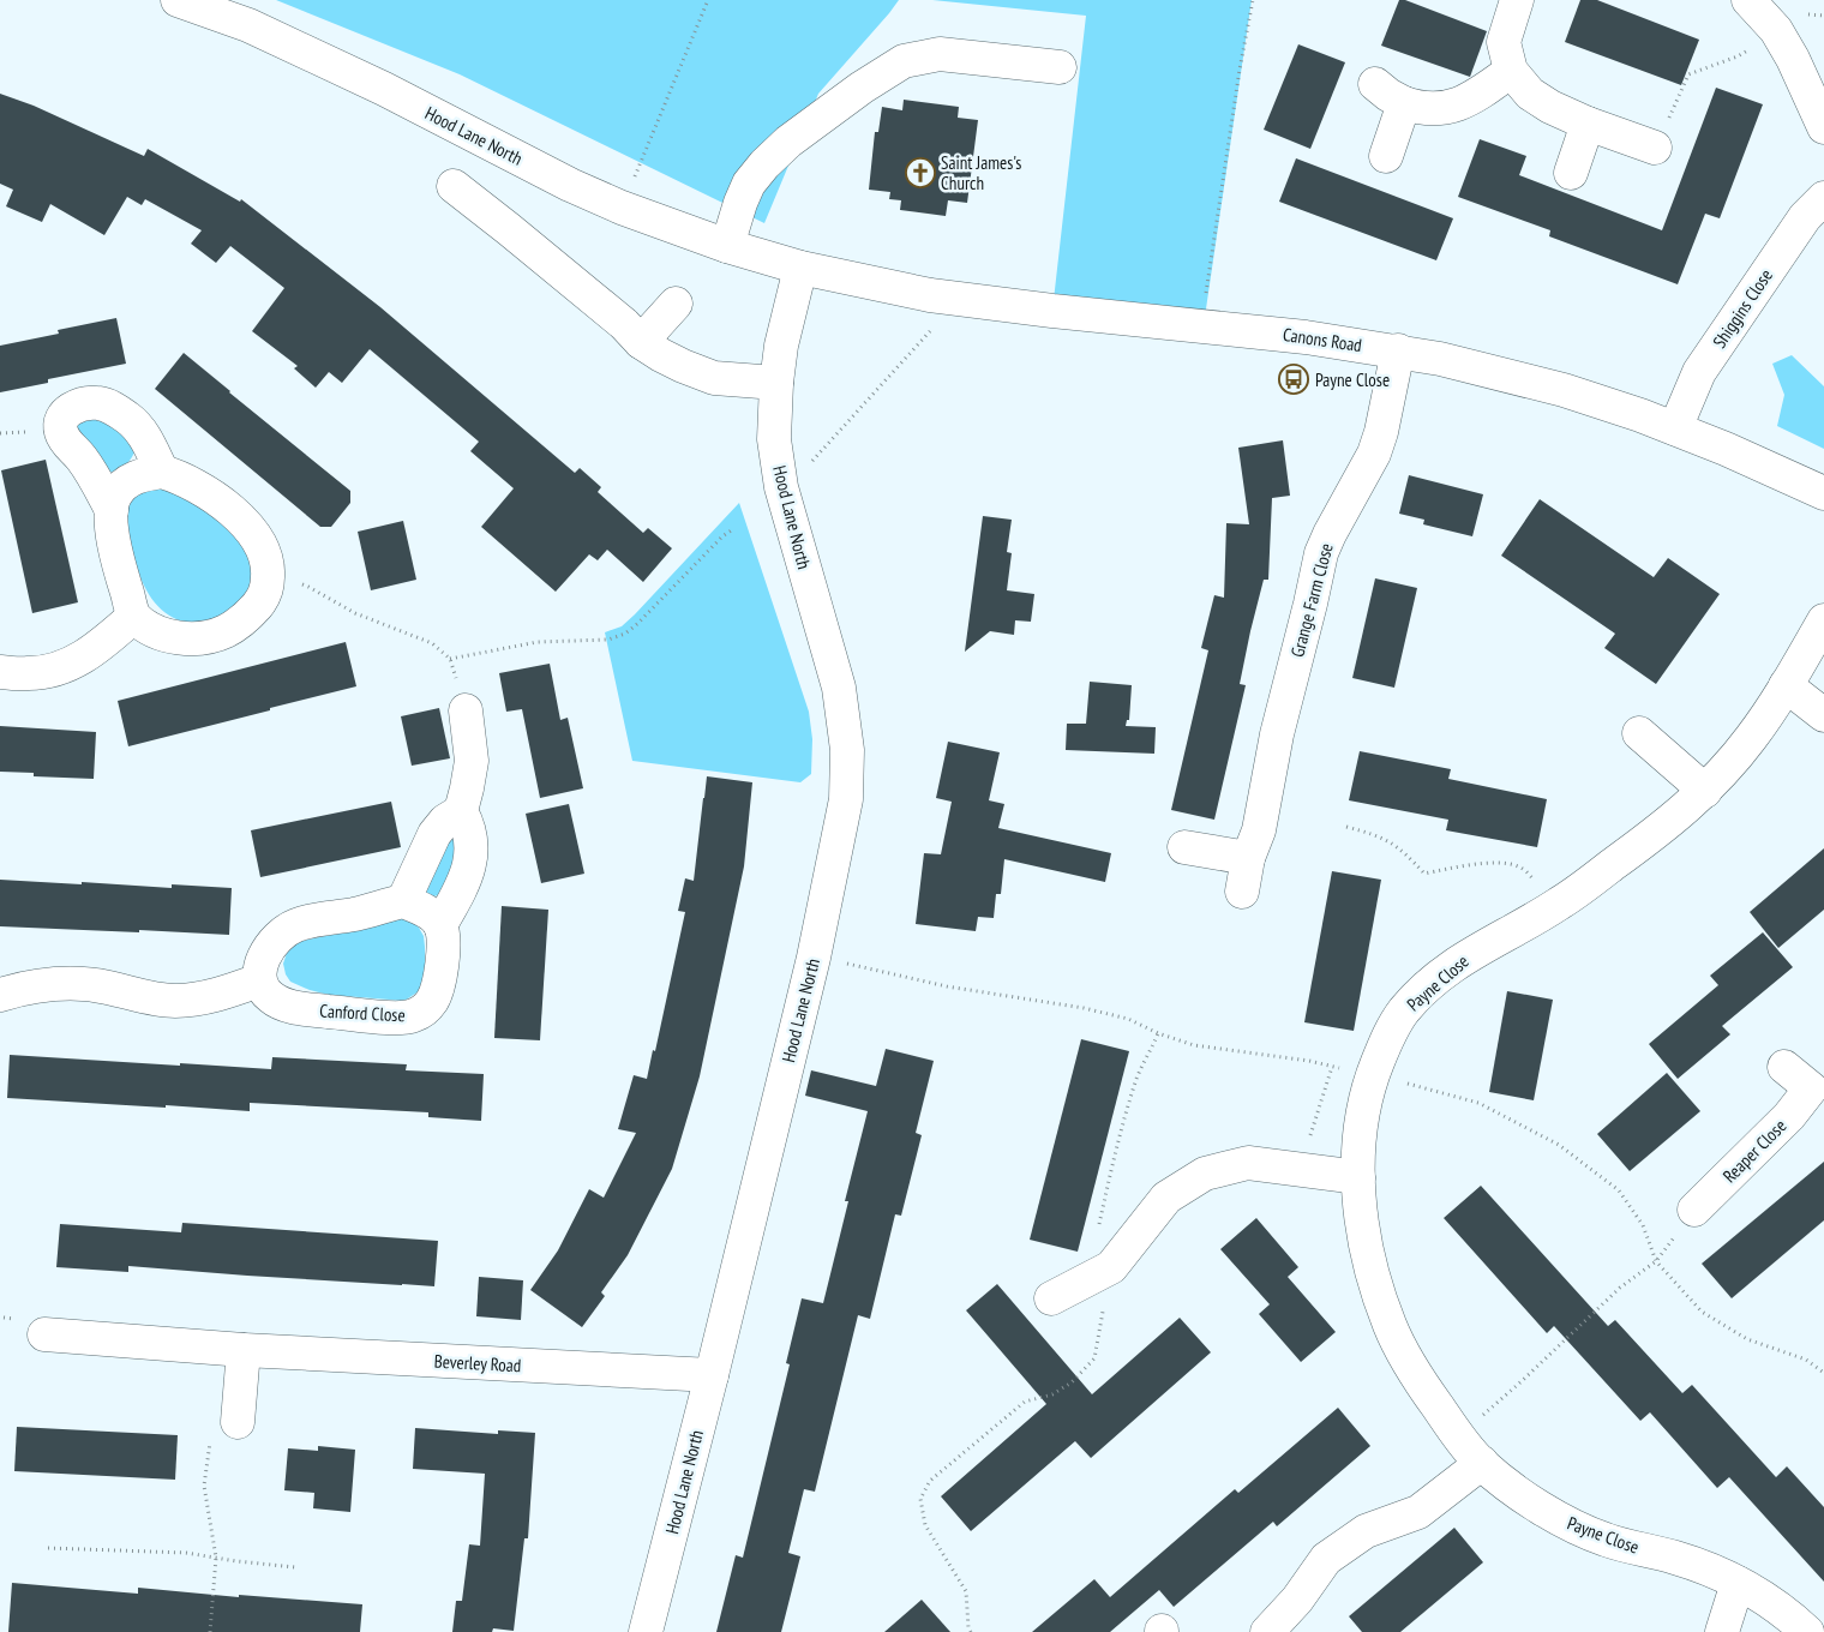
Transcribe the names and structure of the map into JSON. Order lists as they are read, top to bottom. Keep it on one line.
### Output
{"streets":{"street":["Hood Lane North","Shiggins Close","Canons Road","Grange Farm Close","Payne Close","Canford Close","Reaper Close","Beverley Road"]},"crossings":[["Hood Lane North","Canons Road"],["Hood Lane North","Beverley Road"],["Shiggins Close","Canons Road"],["Canons Road","Grange Farm Close"]],"places":{"church":["Saint James's Church"],"bus stop":["Payne Close"]}}
